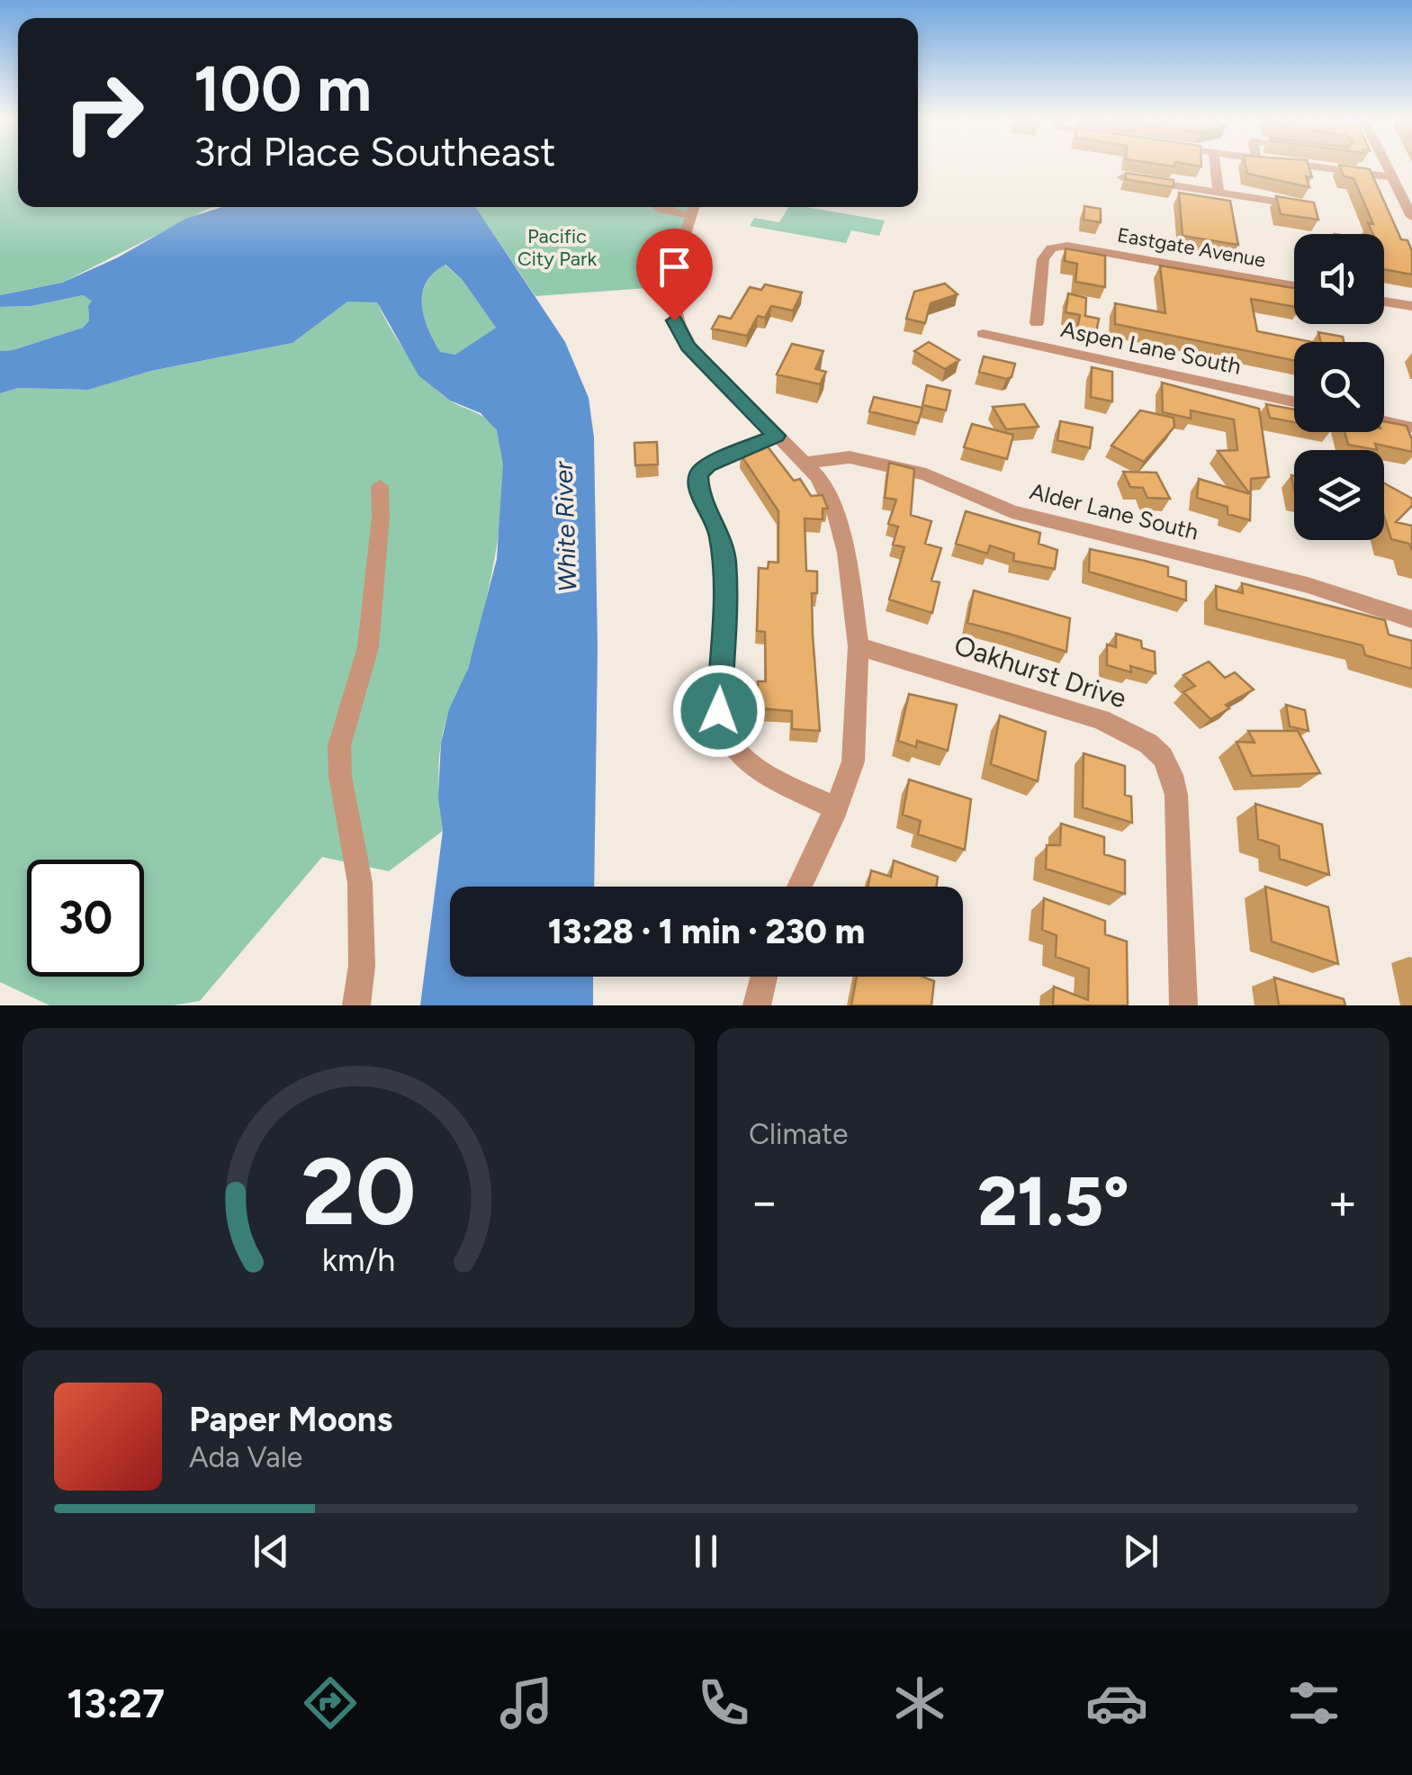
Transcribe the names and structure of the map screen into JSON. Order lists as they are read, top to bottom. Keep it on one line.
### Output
{"streets":{"street":["Eastgate Avenue","Aspen Lane South","Alder Lane South","Oakhurst Drive"]},"water":["White River"],"parks":["Pacific City Park"],"page":{"turn":["100 m","3rd Place Southeast"],"limit":"30","trip":"13:28 · 1 min · 230 m","tile":"Climate","heat":["−","21.5°","+"],"song":["Paper Moons","Ada Vale"],"tabs":"13:27","gauge":["20","km/h"]}}
